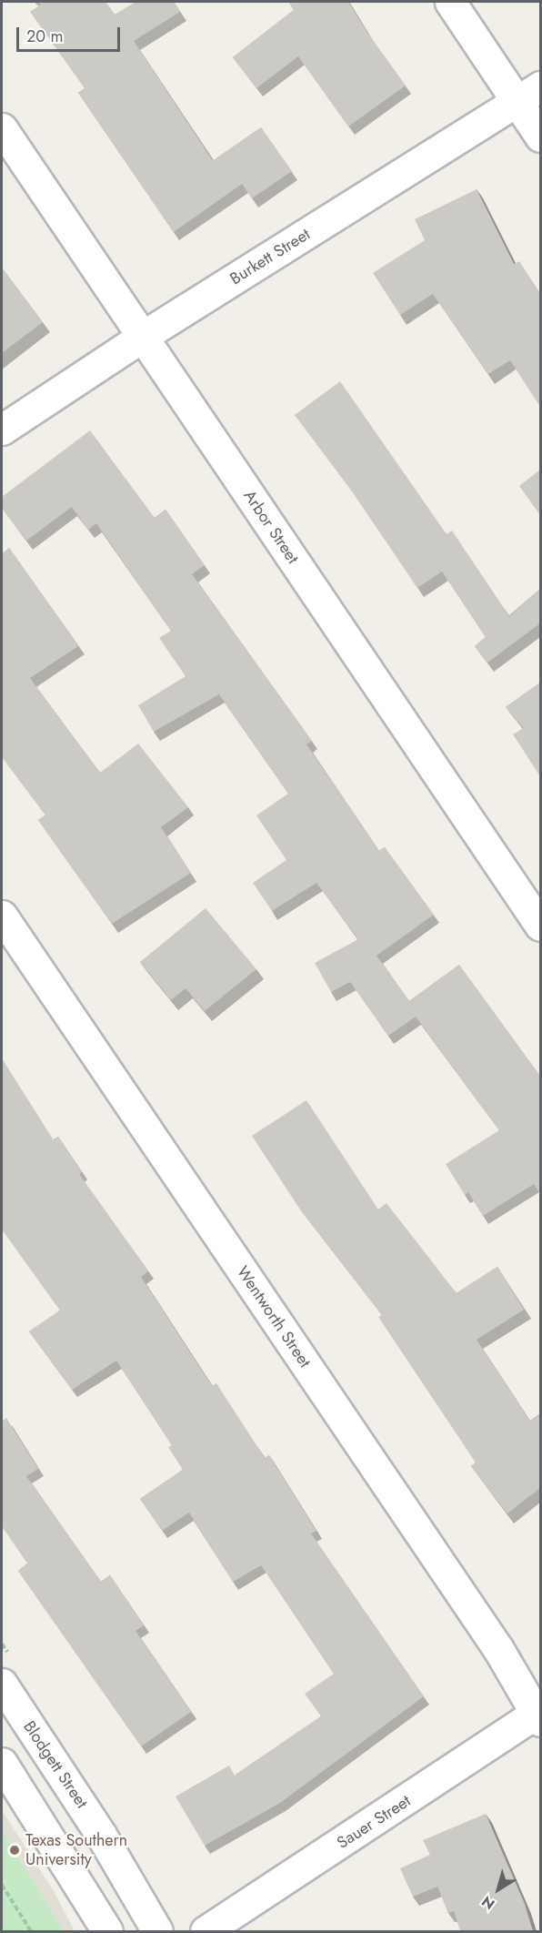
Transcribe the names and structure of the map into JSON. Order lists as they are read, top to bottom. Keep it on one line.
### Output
{"streets":{"street":["Burkett Street","Arbor Street","Wentworth Street","Blodgett Street","Sauer Street"]},"crossings":[["Burkett Street","Arbor Street"],["Wentworth Street","Sauer Street"]],"places":["Texas Southern University"],"scale_bar":"20 m","north":"bottom left"}
